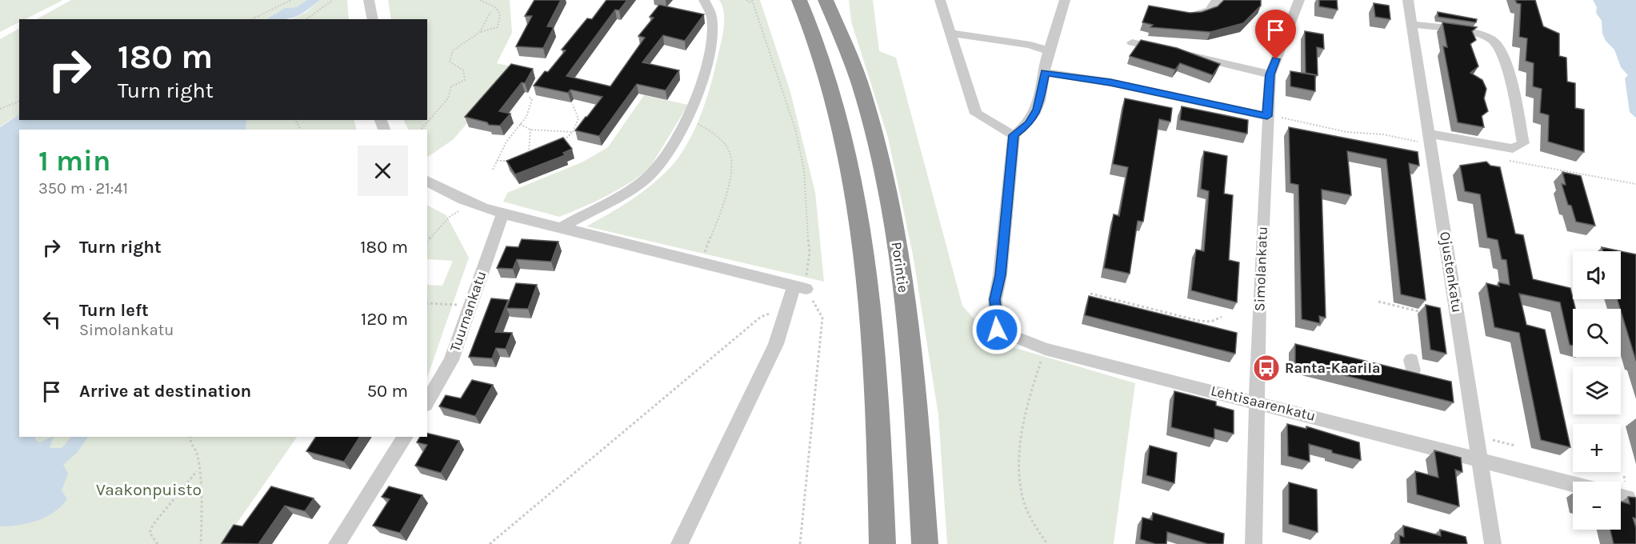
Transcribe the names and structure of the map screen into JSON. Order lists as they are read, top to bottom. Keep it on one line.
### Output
{"streets":{"highway":["Porintie"],"street":["Simolankatu","Ojustenkatu","Tuurnankatu","Lehtisaarenkatu"]},"crossings":[["Simolankatu","Lehtisaarenkatu"],["Ojustenkatu","Lehtisaarenkatu"]],"parks":["Vaakonpuisto"],"places":{"bus stop":["Ranta-Kaarila"]},"page":{"turn":["180 m","Turn right"],"heading":["1 min","350 m · 21:41"],"list":[{"name":"Turn right","value":"180 m"},{"name":"Turn left","note":"Simolankatu","value":"120 m"},{"name":"Arrive at destination","value":"50 m"}],"map_buttons":["+","−"]}}
